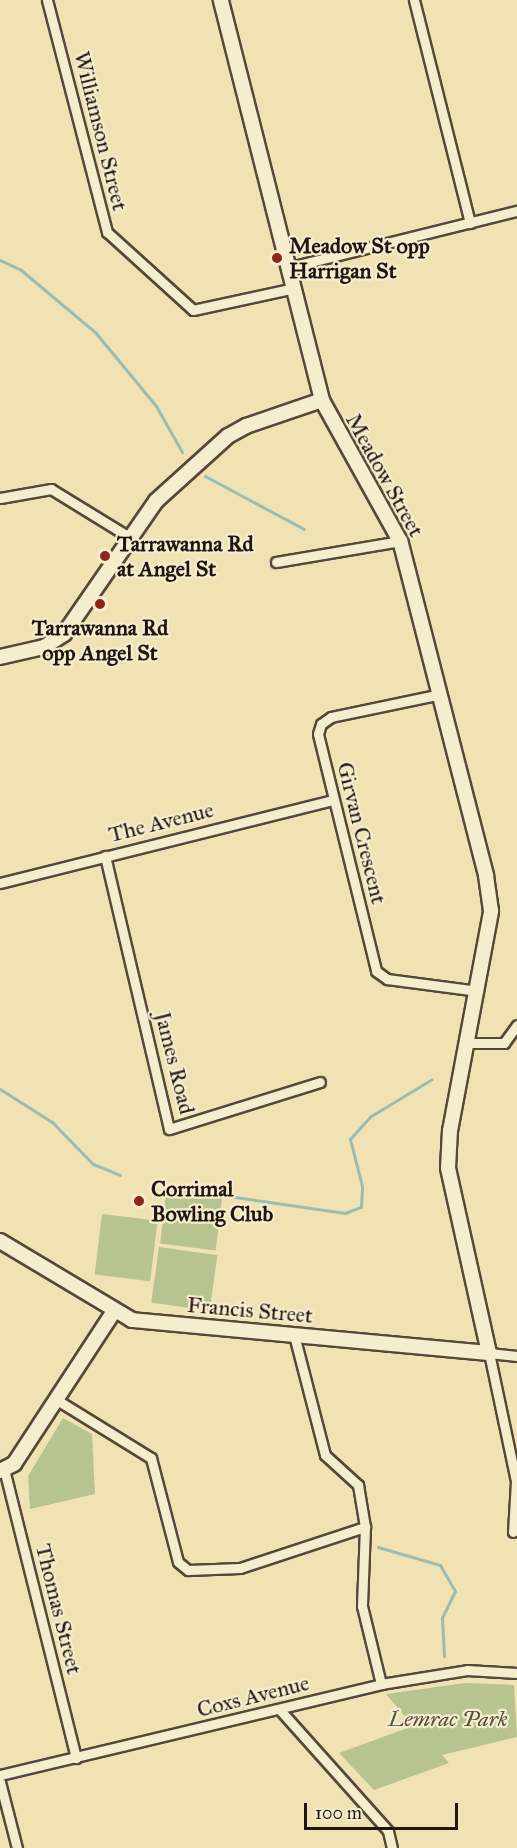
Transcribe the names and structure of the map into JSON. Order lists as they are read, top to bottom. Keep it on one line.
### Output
{"streets":{"street":["Williamson Street","Meadow Street","The Avenue","Girvan Crescent","James Road","Francis Street","Thomas Street","Coxs Avenue"]},"crossings":[["Williamson Street","Meadow Street"],["Meadow Street","Girvan Crescent"],["Meadow Street","Francis Street"],["The Avenue","Girvan Crescent"],["The Avenue","James Road"],["Thomas Street","Coxs Avenue"]],"parks":["Lemrac Park"],"places":["Meadow St opp Harrigan St","Tarrawanna Rd at Angel St","Tarrawanna Rd opp Angel St","Corrimal Bowling Club"],"scale_bar":"100 m"}
